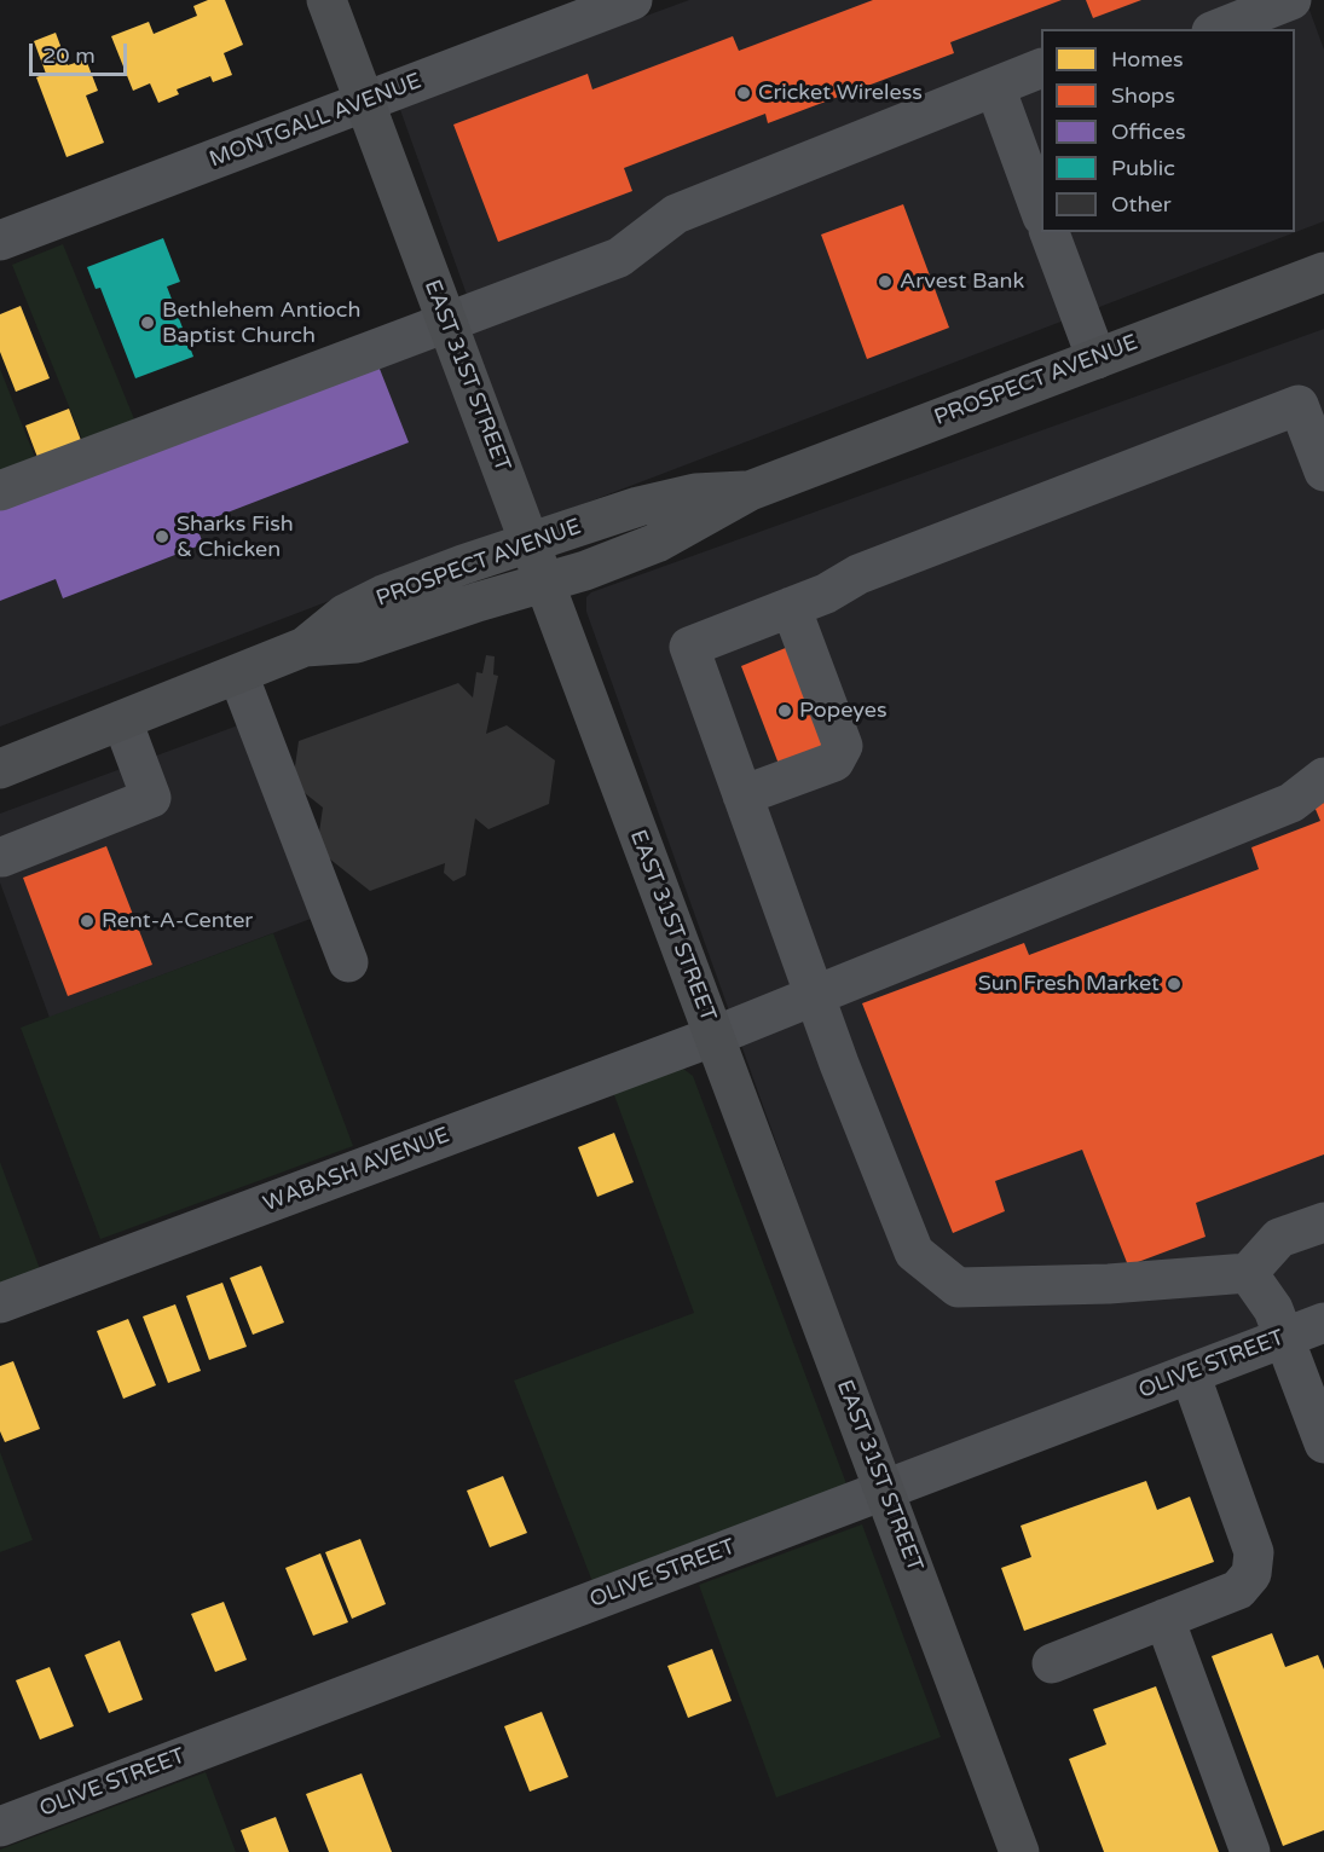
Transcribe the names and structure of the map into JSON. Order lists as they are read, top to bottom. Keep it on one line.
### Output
{"streets":{"main road":["EAST 31ST STREET","PROSPECT AVENUE"],"street":["MONTGALL AVENUE","WABASH AVENUE","OLIVE STREET"]},"crossings":[["MONTGALL AVENUE","EAST 31ST STREET"],["EAST 31ST STREET","PROSPECT AVENUE"],["EAST 31ST STREET","WABASH AVENUE"],["EAST 31ST STREET","OLIVE STREET"]],"places":["Cricket Wireless","Arvest Bank","Bethlehem Antioch Baptist Church","Sharks Fish & Chicken","Popeyes","Rent-A-Center","Sun Fresh Market"],"legend":["Homes","Shops","Offices","Public","Other"],"scale_bar":"20 m"}
